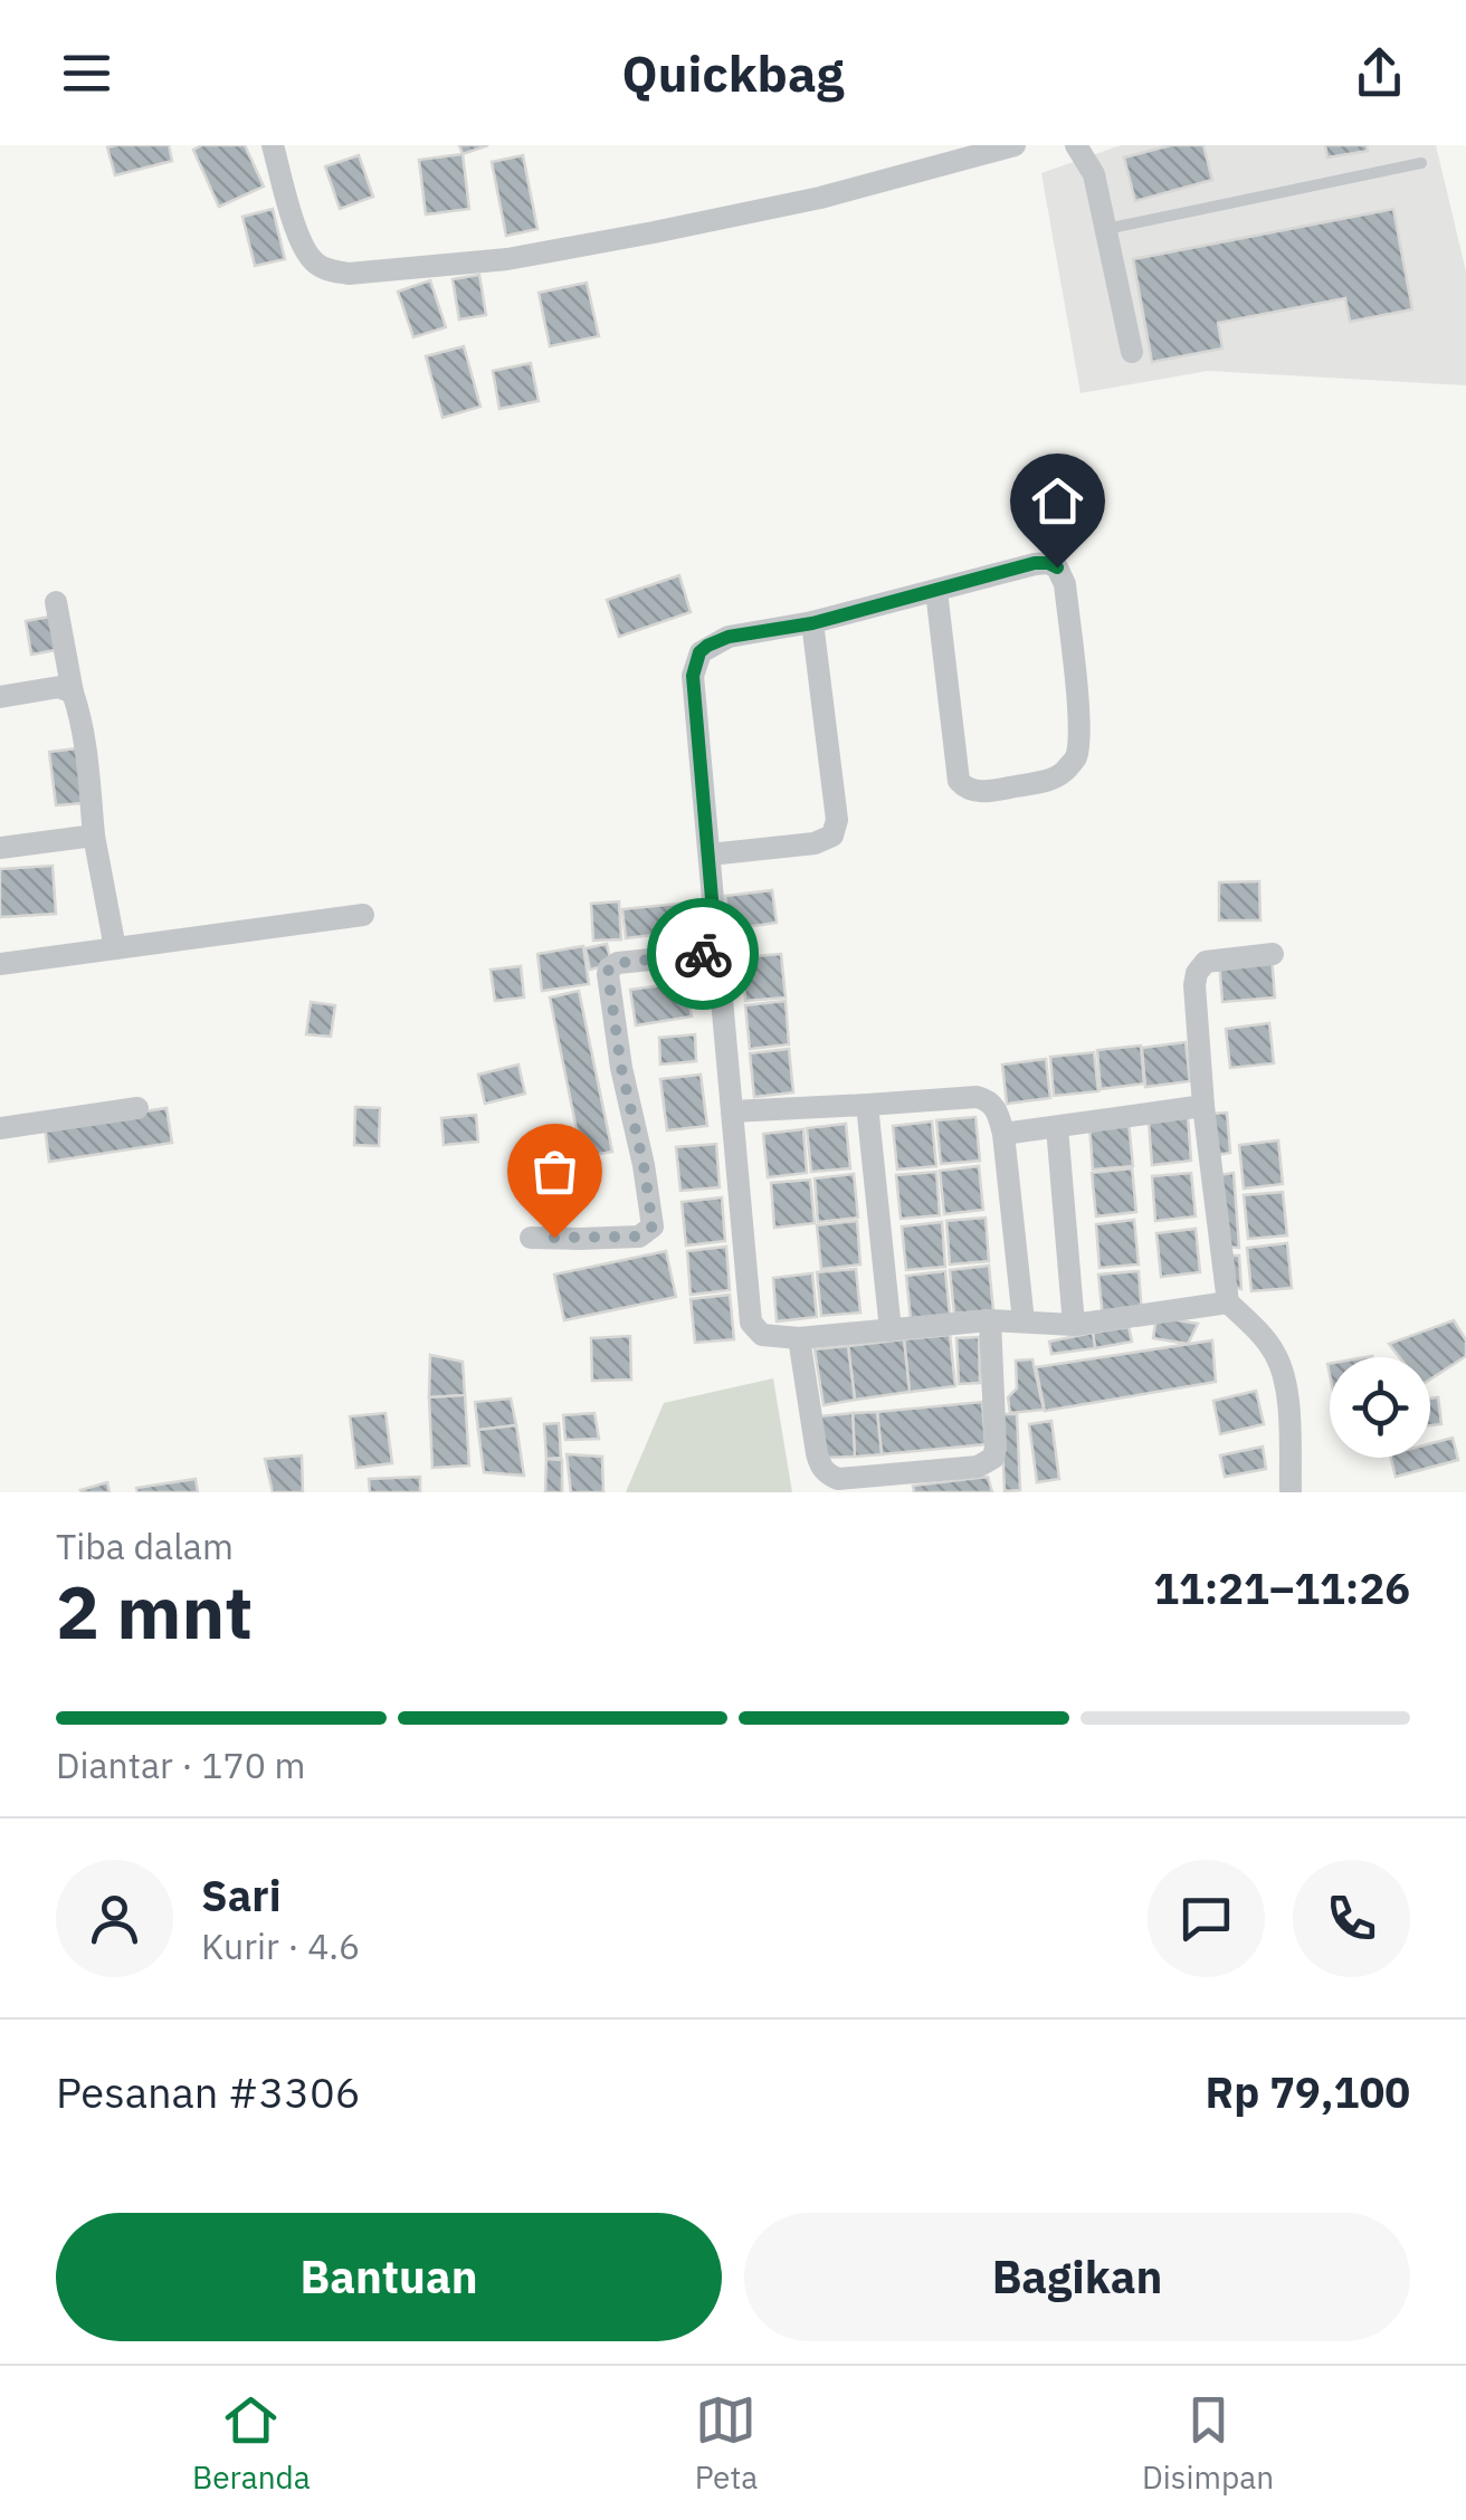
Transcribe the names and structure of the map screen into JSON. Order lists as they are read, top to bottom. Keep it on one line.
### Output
{"page":{"header":"Quickbag","heading":["2 mnt","Tiba dalam","11:21–11:26"],"panel":["Sari","Kurir · 4.6","Pesanan #3306","Rp 79,100"],"bar":"Diantar · 170 m","buttons":["Bantuan","Bagikan"],"tabs":["Beranda","Peta","Disimpan"]}}
